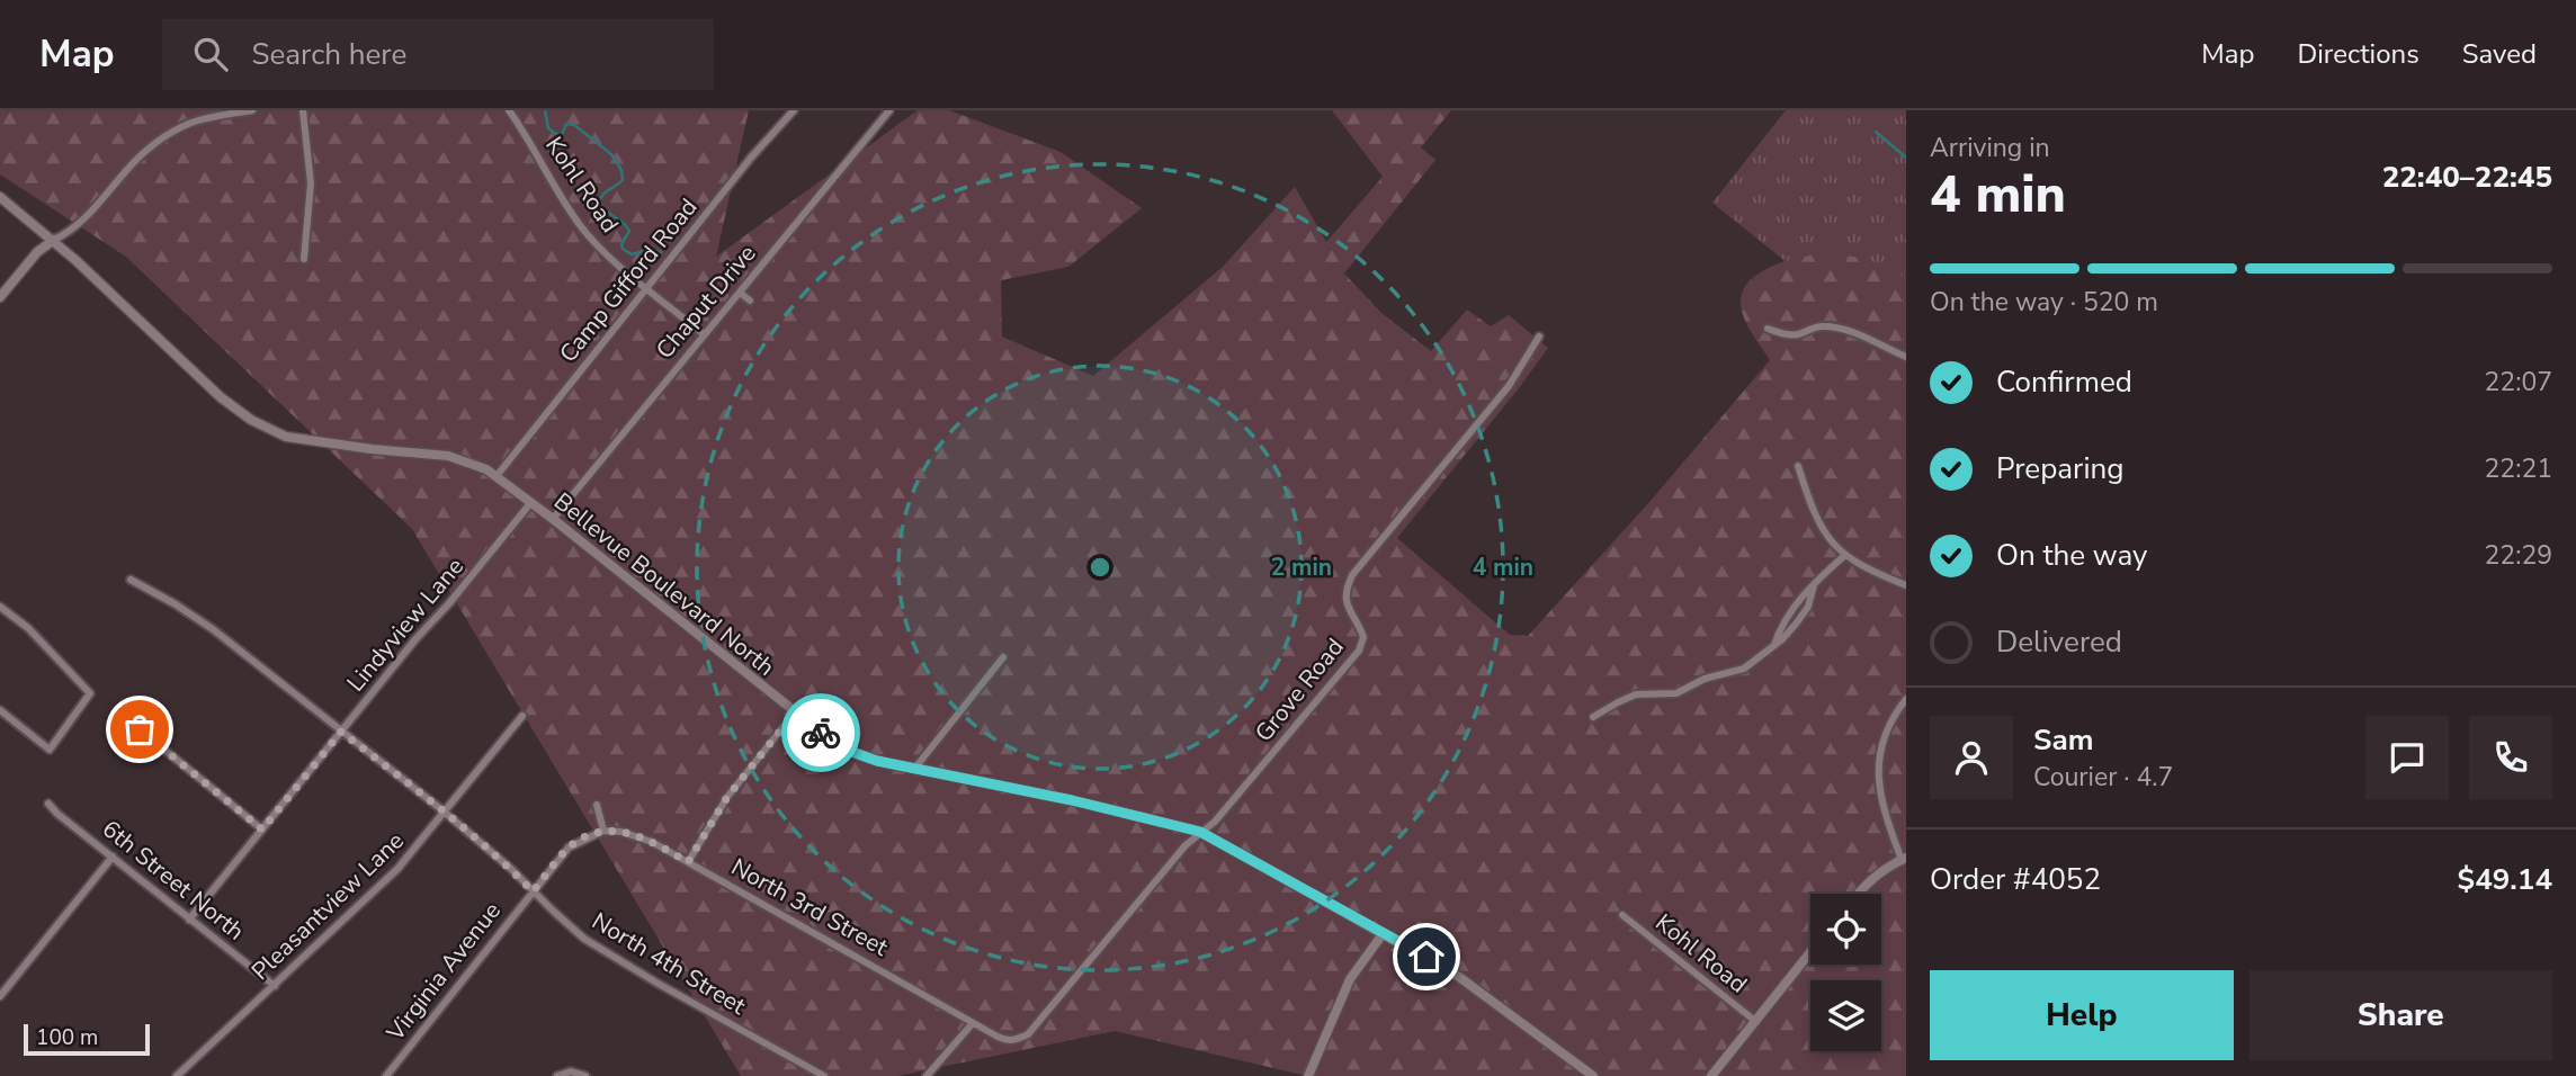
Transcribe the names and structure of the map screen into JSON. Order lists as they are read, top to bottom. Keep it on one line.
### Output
{"streets":{"main road":["Bellevue Boulevard North"],"street":["Kohl Road","Camp Gifford Road","Chaput Drive","Lindyview Lane","Grove Road","6th Street North","Pleasantview Lane","North 3rd Street","North 4th Street","Virginia Avenue"]},"crossings":[["Kohl Road","Camp Gifford Road"],["Kohl Road","Chaput Drive"],["Camp Gifford Road","Bellevue Boulevard North"],["Chaput Drive","Bellevue Boulevard North"],["Bellevue Boulevard North","Lindyview Lane"],["Bellevue Boulevard North","Grove Road"],["Lindyview Lane","6th Street North"],["Lindyview Lane","North 4th Street"],["Grove Road","North 3rd Street"],["6th Street North","Pleasantview Lane"],["Pleasantview Lane","North 4th Street"],["North 3rd Street","Virginia Avenue"],["North 4th Street","Virginia Avenue"]],"scale_bar":"100 m","page":{"header":"Map","search":"Search here","nav":["Map","Directions","Saved"],"heading":["4 min","Arriving in","22:40–22:45"],"panel":["Sam","Courier · 4.7","Order #4052","$49.14"],"bar":"On the way · 520 m","list":[["Confirmed","22:07"],["Preparing","22:21"],["On the way","22:29"],"Delivered"],"buttons":["Help","Share"],"scale":"100 m"},"rings":["2 min","4 min"]}
